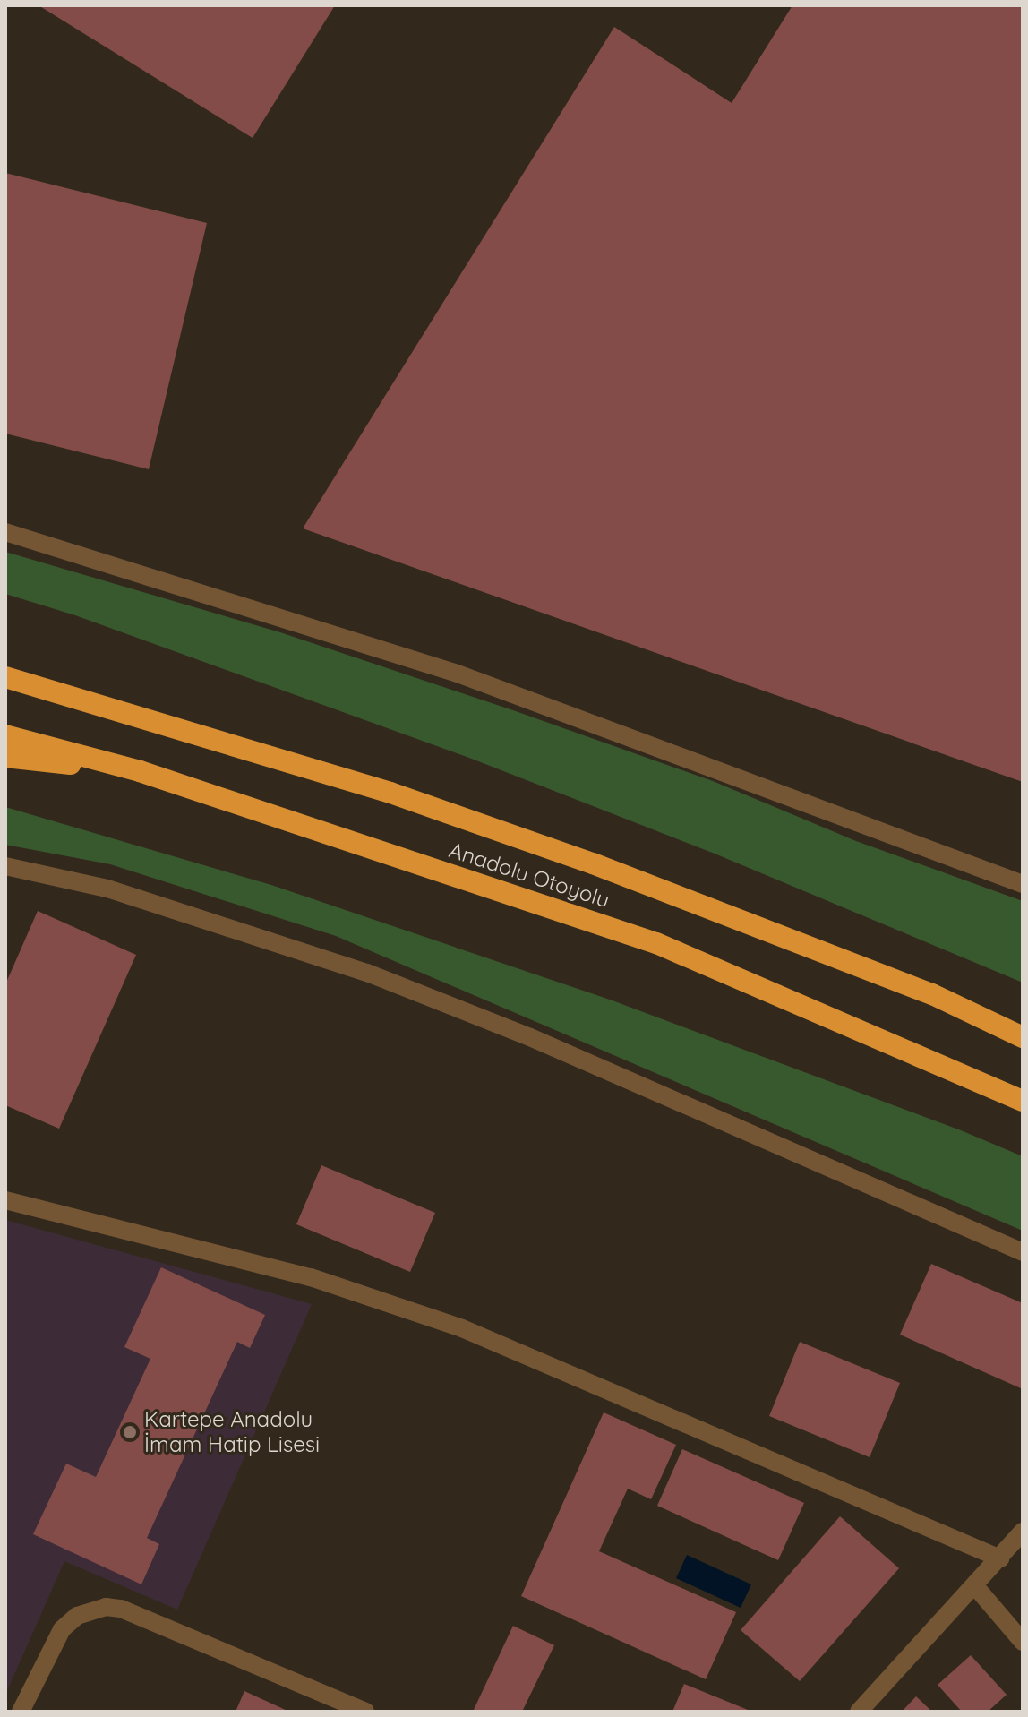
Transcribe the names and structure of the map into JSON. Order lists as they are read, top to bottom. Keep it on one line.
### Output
{"streets":{"highway":["Anadolu Otoyolu"]},"places":["Kartepe Anadolu İmam Hatip Lisesi"]}
